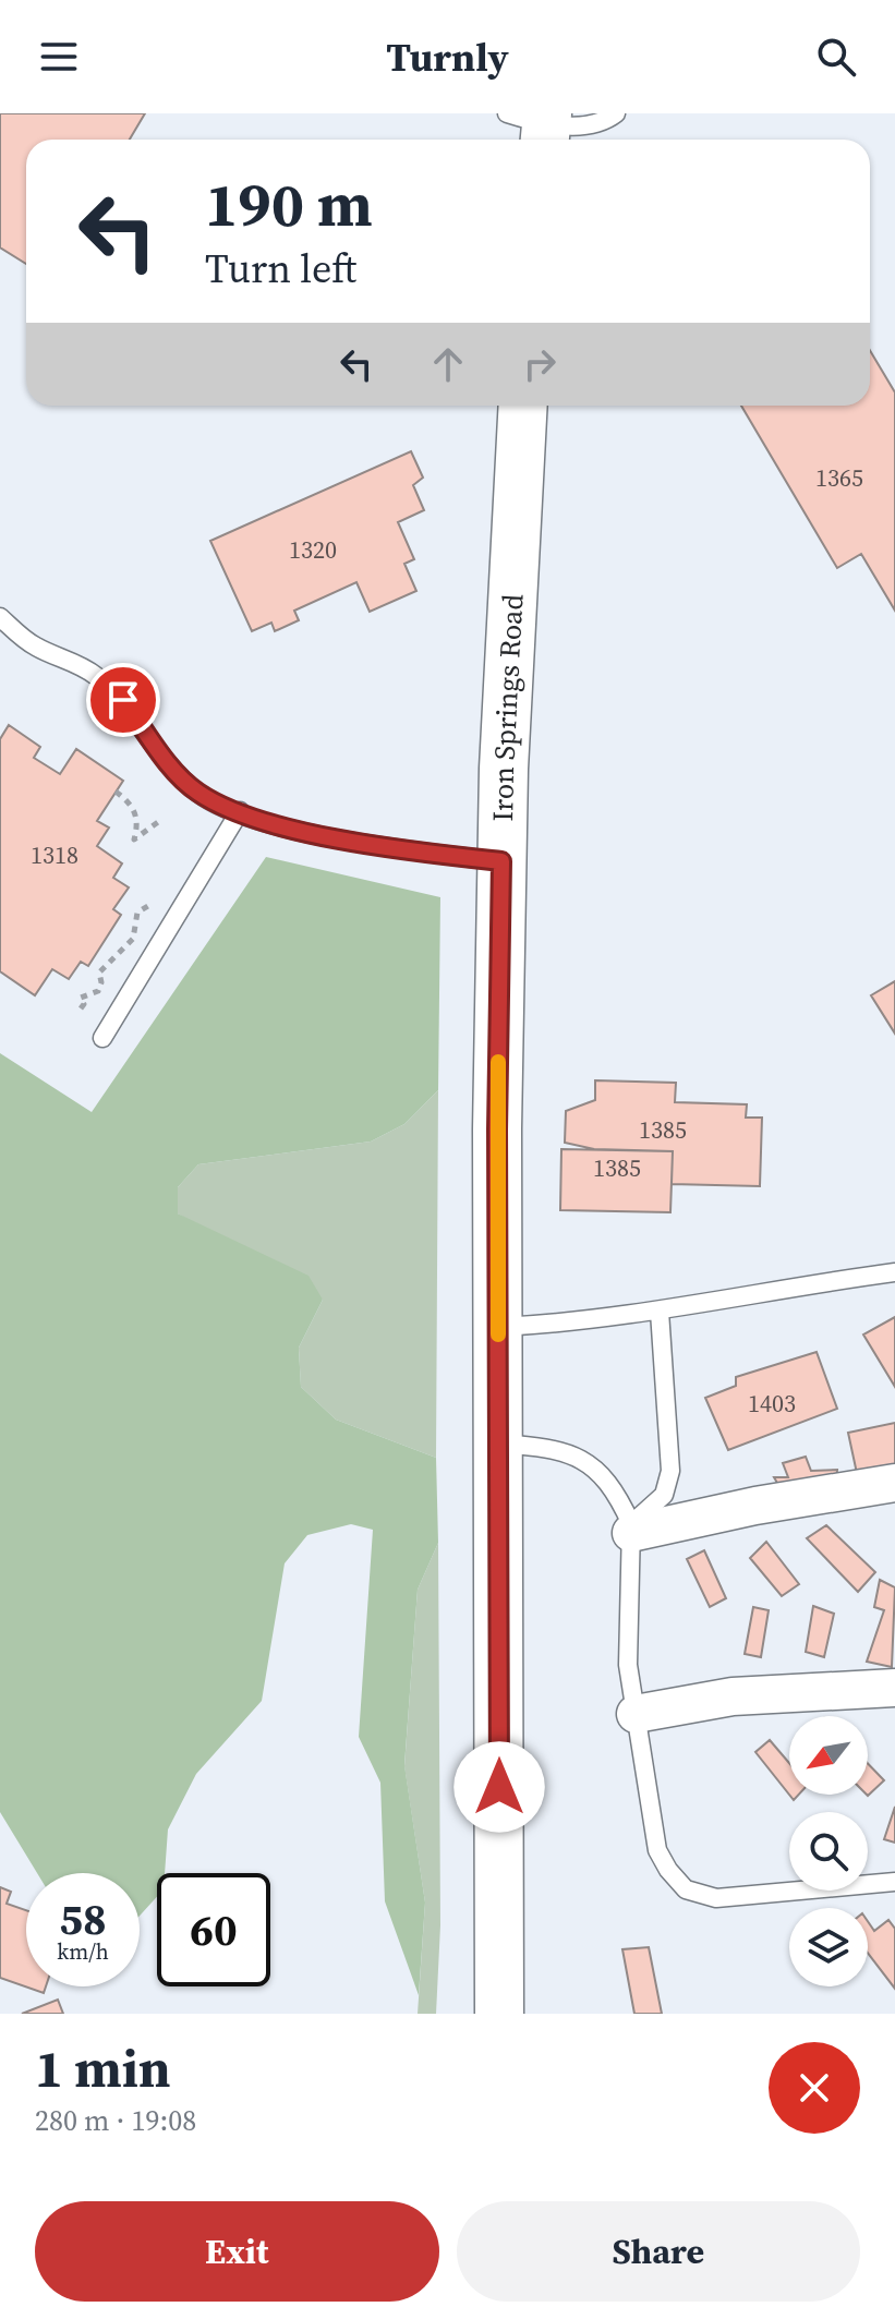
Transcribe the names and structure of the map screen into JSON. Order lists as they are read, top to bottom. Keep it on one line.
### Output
{"streets":{"main road":["Iron Springs Road"]},"house_numbers":["1365","1320","1318","1385","1385","1403"],"north":"bottom left","page":{"header":"Turnly","turn":["190 m","Turn left"],"speed":"58 km/h","limit":"60","heading":["1 min","280 m · 19:08"],"buttons":["Exit","Share"]}}
